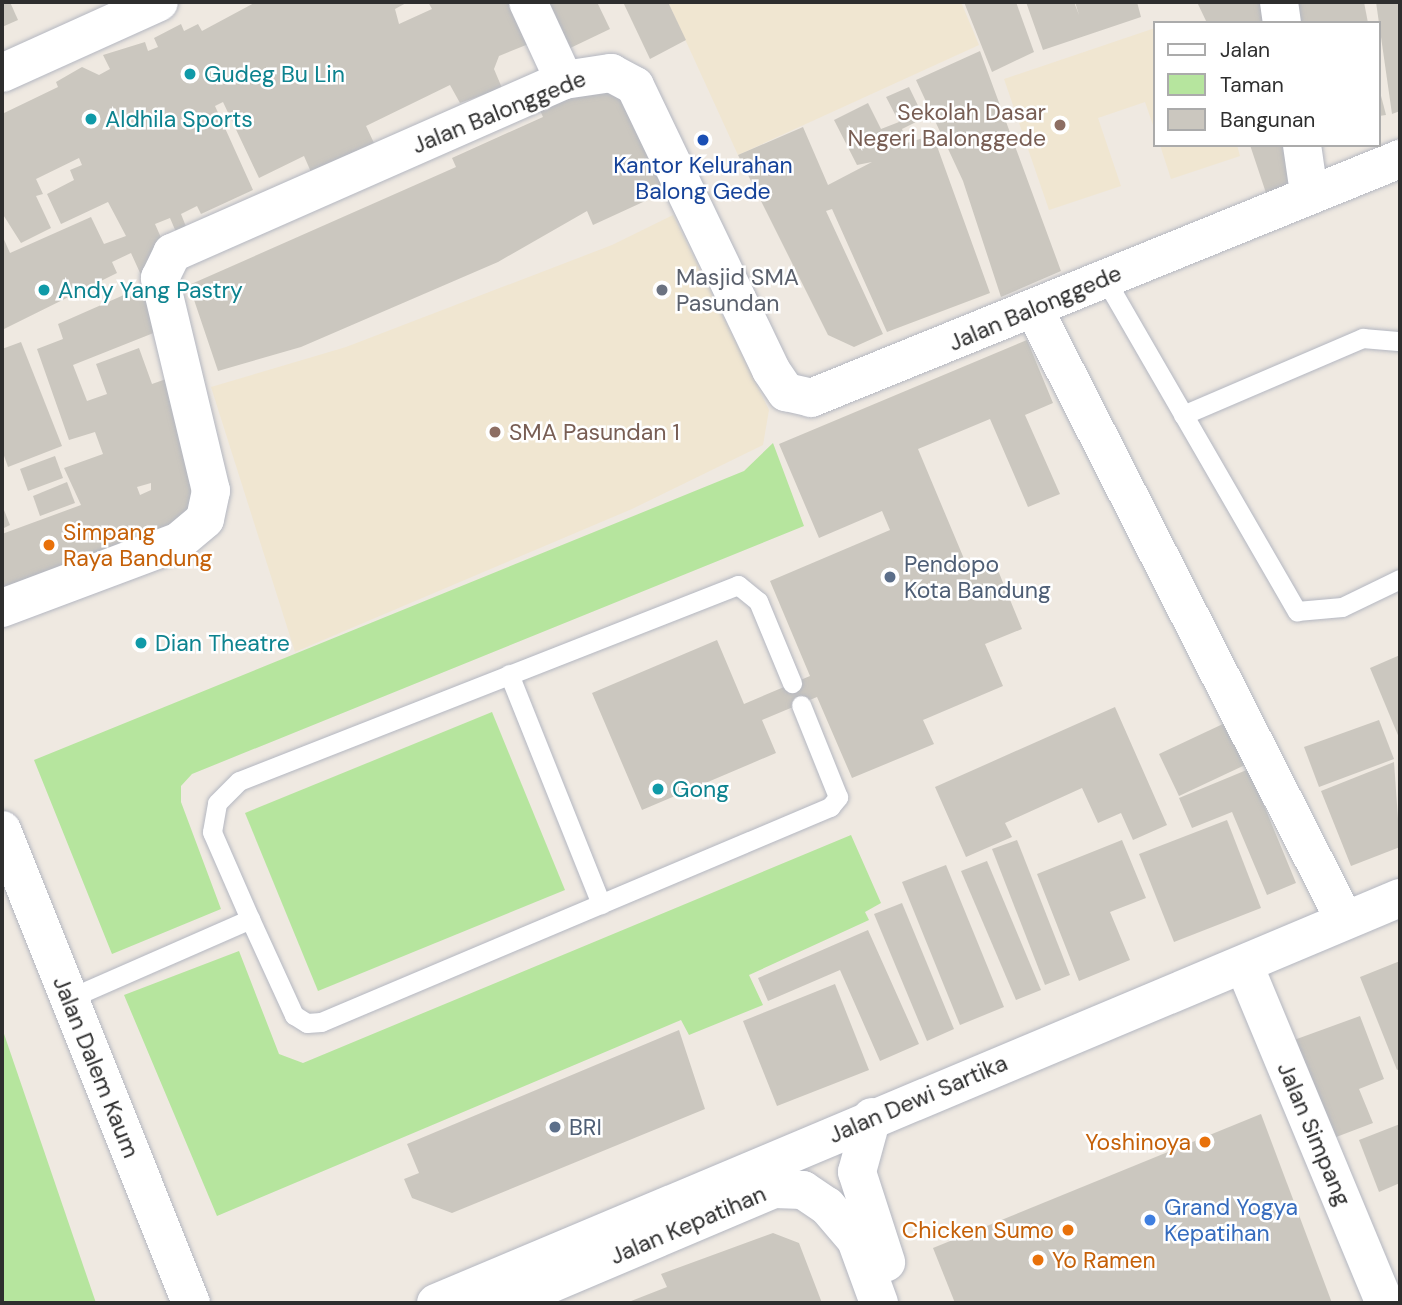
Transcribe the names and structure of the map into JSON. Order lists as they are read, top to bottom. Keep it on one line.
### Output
{"streets":{"street":["Jalan Balonggede","Jalan Dalem Kaum","Jalan Dewi Sartika","Jalan Simpang","Jalan Kepatihan"]},"crossings":[["Jalan Dewi Sartika","Jalan Simpang"],["Jalan Dewi Sartika","Jalan Kepatihan"]],"places":["Gudeg Bu Lin","Aldhila Sports","Sekolah Dasar Negeri Balonggede","Kantor Kelurahan Balong Gede","Andy Yang Pastry","Masjid SMA Pasundan","SMA Pasundan 1","Simpang Raya Bandung","Pendopo Kota Bandung","Dian Theatre","Gong","BRI","Yoshinoya","Grand Yogya Kepatihan","Chicken Sumo","Yo Ramen"],"legend":["Jalan","Taman","Bangunan"]}
